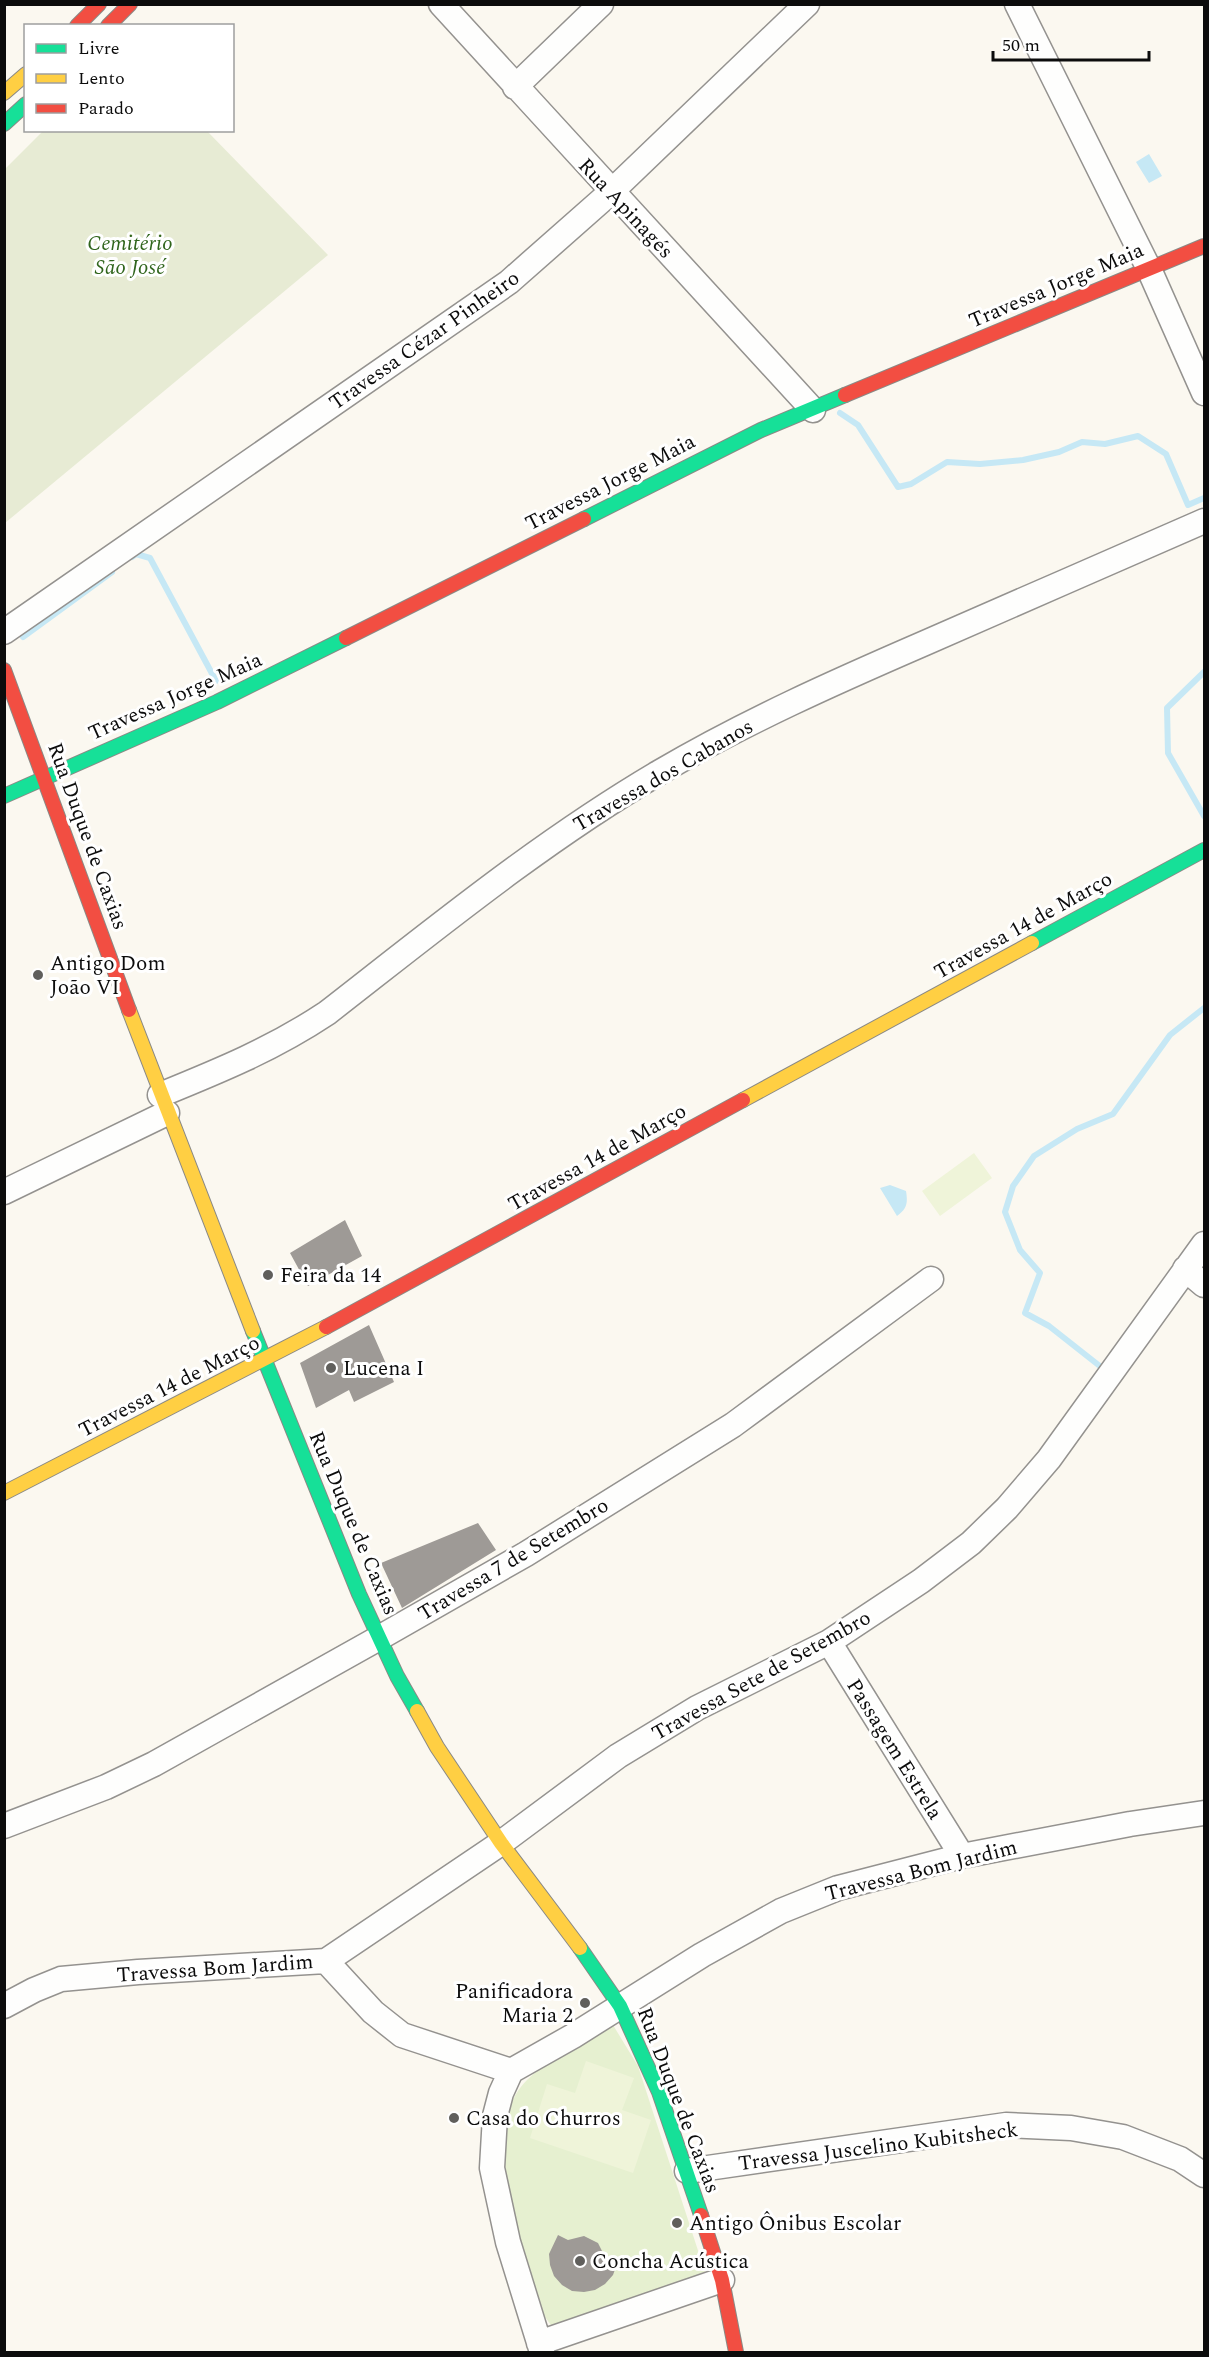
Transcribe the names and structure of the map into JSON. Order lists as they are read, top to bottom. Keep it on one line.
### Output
{"streets":{"street":["Rua Apinagés","Travessa Jorge Maia","Travessa Cézar Pinheiro","Travessa dos Cabanos","Rua Duque de Caxias","Travessa 14 de Março","Travessa 7 de Setembro","Travessa Sete de Setembro","Passagem Estrela","Travessa Bom Jardim","Travessa Juscelino Kubitsheck"]},"crossings":[["Rua Apinagés","Travessa Jorge Maia"],["Rua Apinagés","Travessa Cézar Pinheiro"],["Travessa Jorge Maia","Rua Duque de Caxias"],["Travessa dos Cabanos","Rua Duque de Caxias"],["Rua Duque de Caxias","Travessa 14 de Março"],["Rua Duque de Caxias","Travessa 7 de Setembro"],["Rua Duque de Caxias","Travessa Sete de Setembro"],["Rua Duque de Caxias","Travessa Bom Jardim"],["Rua Duque de Caxias","Travessa Juscelino Kubitsheck"],["Travessa Sete de Setembro","Passagem Estrela"],["Travessa Sete de Setembro","Travessa Bom Jardim"],["Passagem Estrela","Travessa Bom Jardim"]],"parks":["Cemitério São José"],"places":["Antigo Dom João VI","Feira da 14","Lucena I","Panificadora Maria 2","Casa do Churros","Antigo Ônibus Escolar","Concha Acústica"],"legend":["Livre","Lento","Parado"],"scale_bar":"50 m"}
